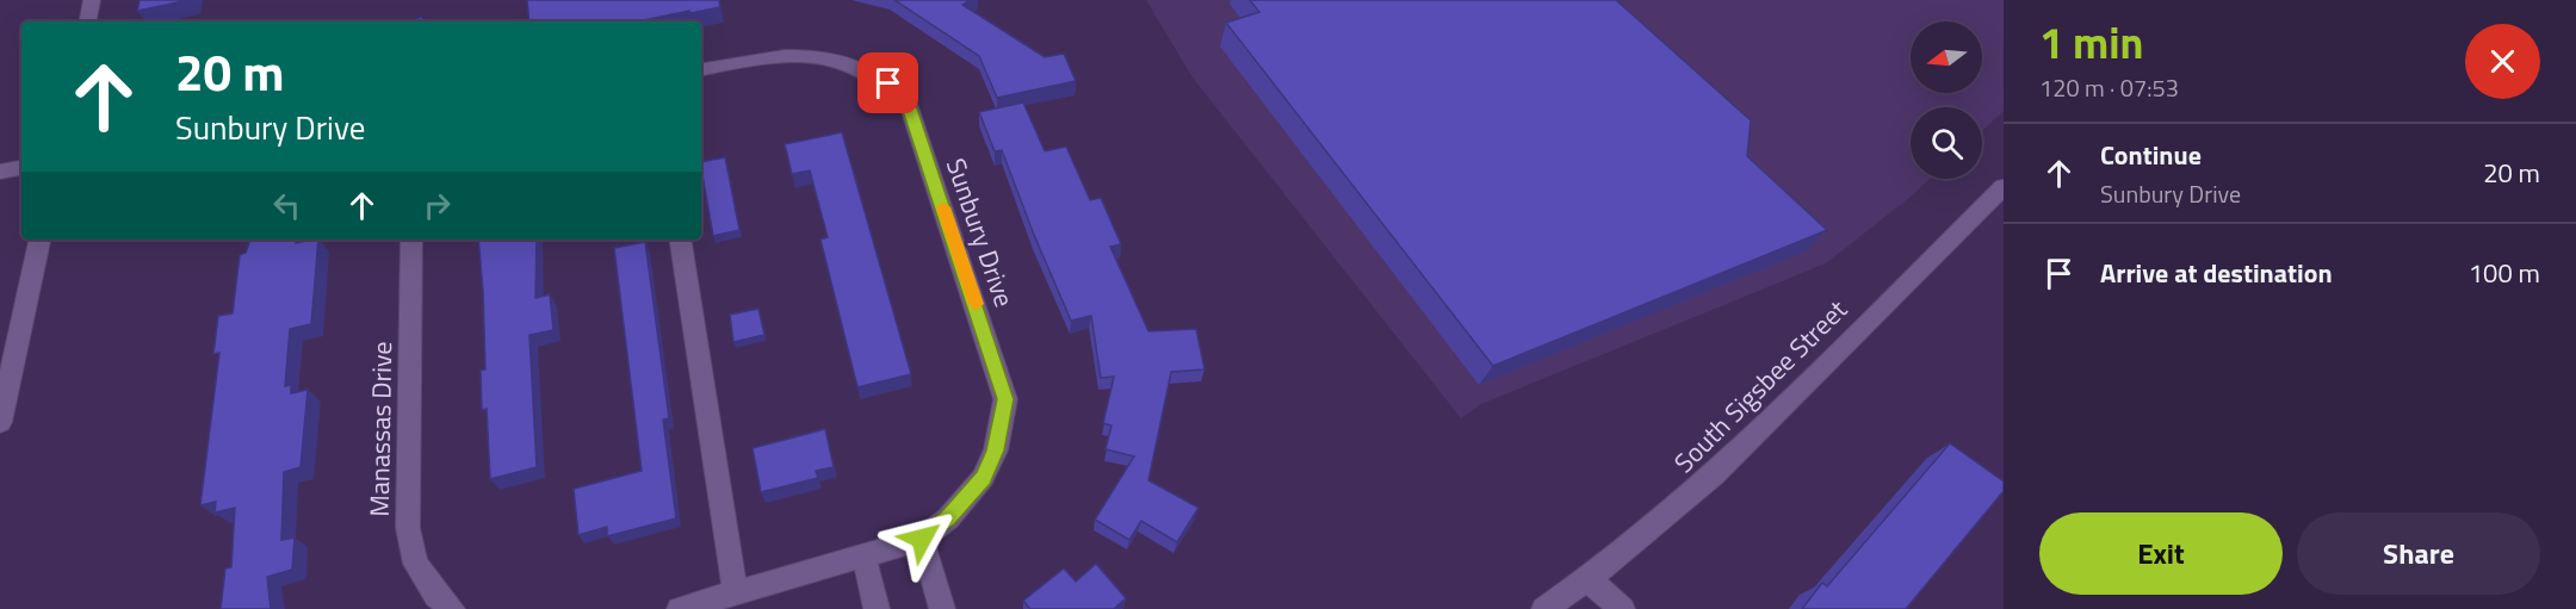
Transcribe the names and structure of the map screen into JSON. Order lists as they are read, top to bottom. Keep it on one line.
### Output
{"streets":{"street":["Sunbury Drive","South Sigsbee Street","Manassas Drive"]},"north":"left","page":{"heading":["1 min","120 m · 07:53"],"turn":["20 m","Sunbury Drive"],"list":[{"name":"Continue","note":"Sunbury Drive","value":"20 m"},{"name":"Arrive at destination","value":"100 m"}],"buttons":["Exit","Share"]}}
